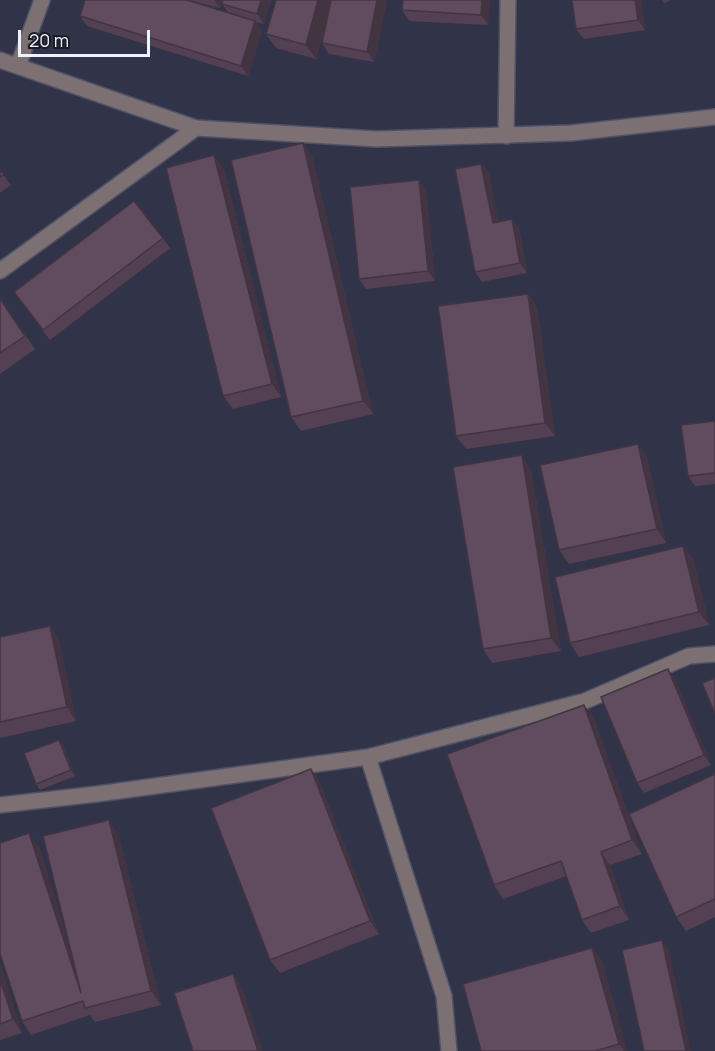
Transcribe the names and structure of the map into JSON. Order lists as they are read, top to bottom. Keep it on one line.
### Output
{"scale_bar":"20 m"}
